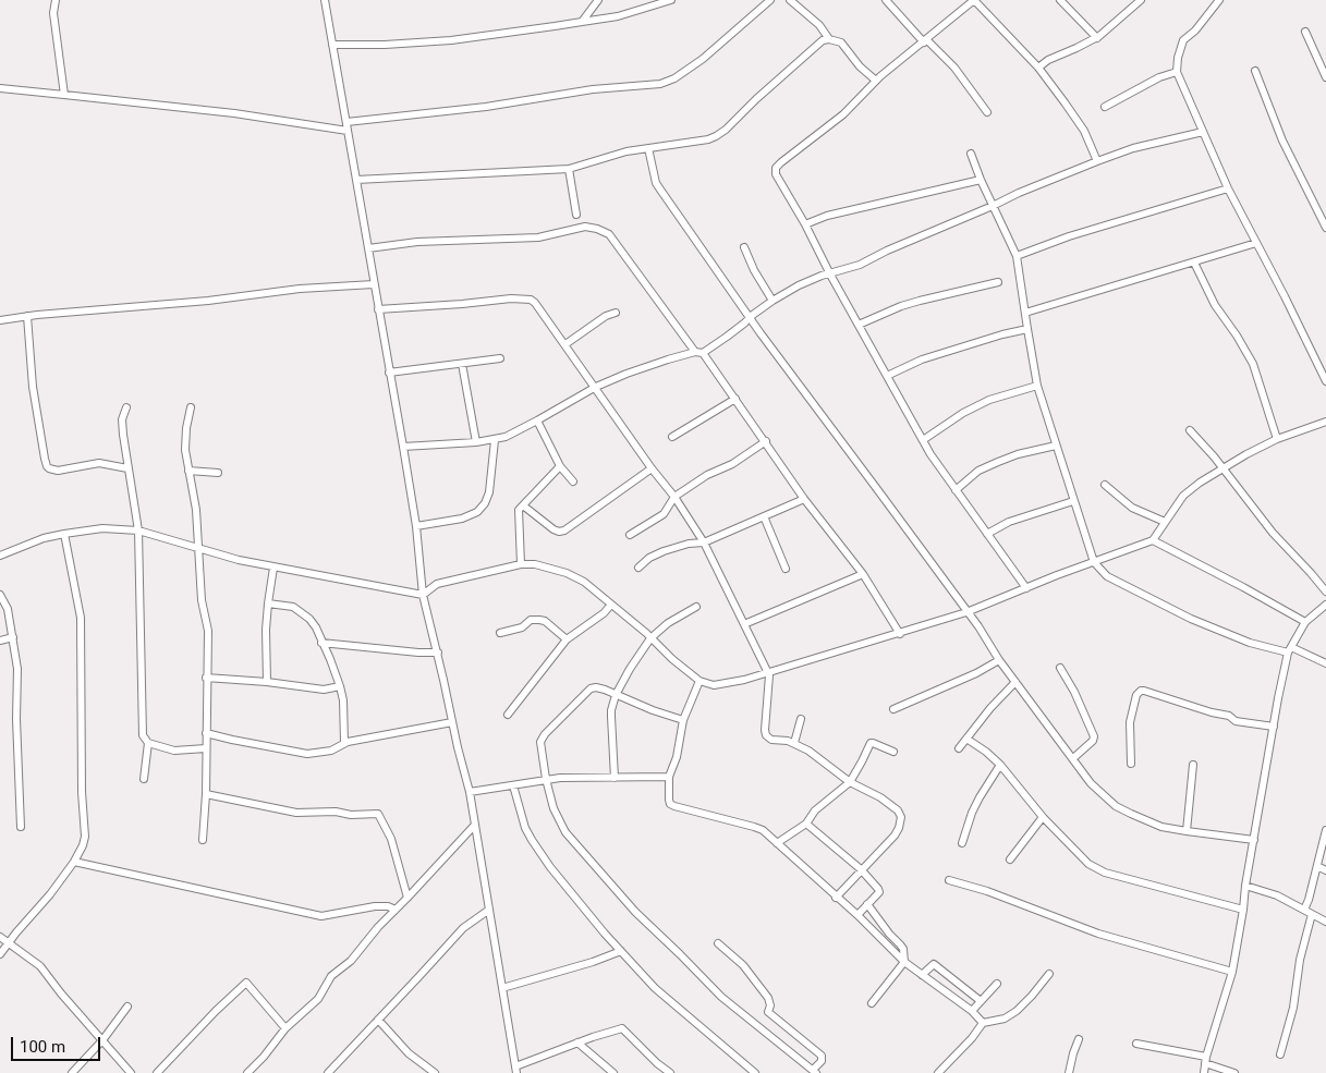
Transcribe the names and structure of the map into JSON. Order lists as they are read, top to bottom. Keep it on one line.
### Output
{"scale_bar":"100 m"}
